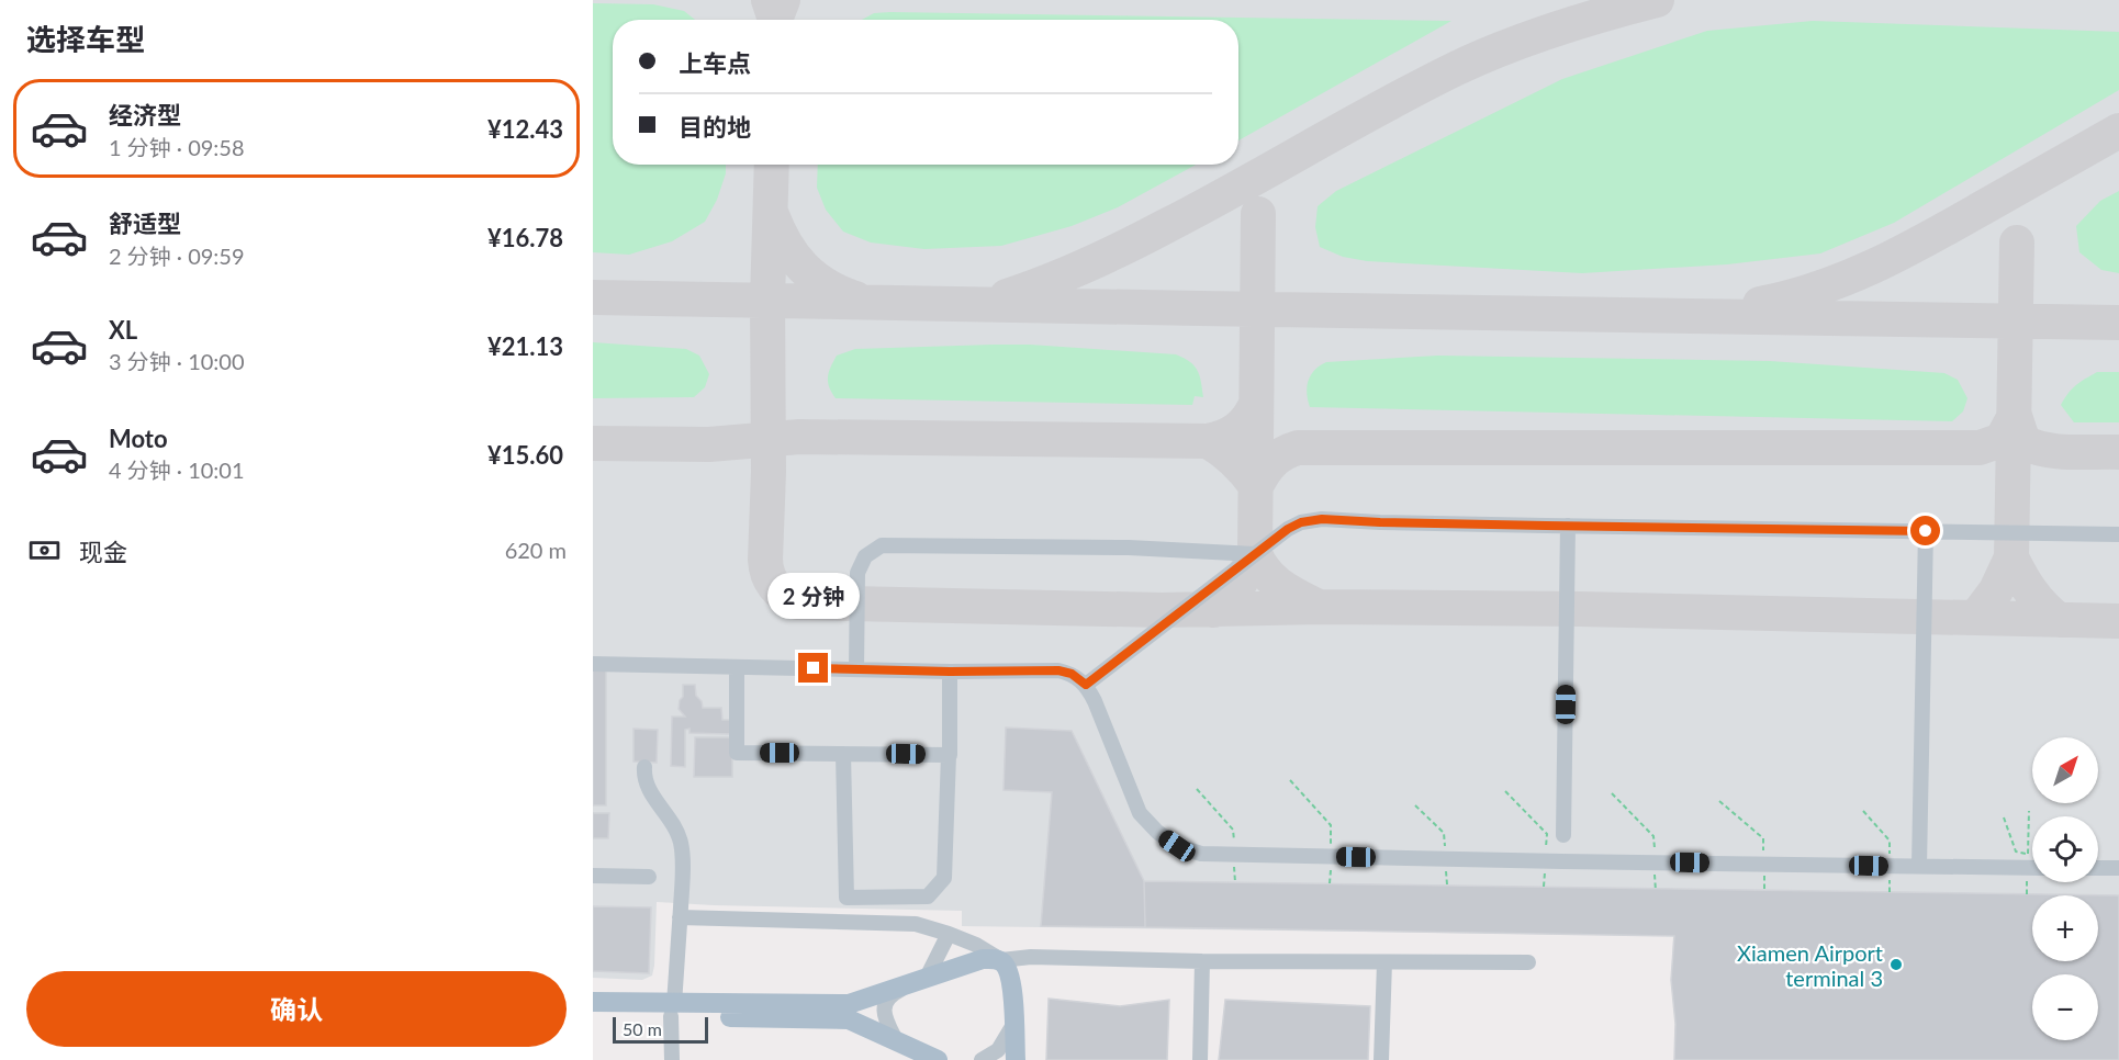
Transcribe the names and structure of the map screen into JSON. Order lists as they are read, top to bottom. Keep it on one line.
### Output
{"places":["Xiamen Airport terminal 3"],"scale_bar":"50 m","north":"top right","page":{"heading":"选择车型","banner":["上车点","目的地"],"list":[{"name":"经济型","note":"1 分钟 · 09:58","value":"¥12.43"},{"name":"舒适型","note":"2 分钟 · 09:59","value":"¥16.78"},{"name":"XL","note":"3 分钟 · 10:00","value":"¥21.13"},{"name":"Moto","note":"4 分钟 · 10:01","value":"¥15.60"}],"pay":["现金","620 m"],"bubble":"2 分钟","map_buttons":["+","−"],"buttons":"确认","scale":"50 m"}}
